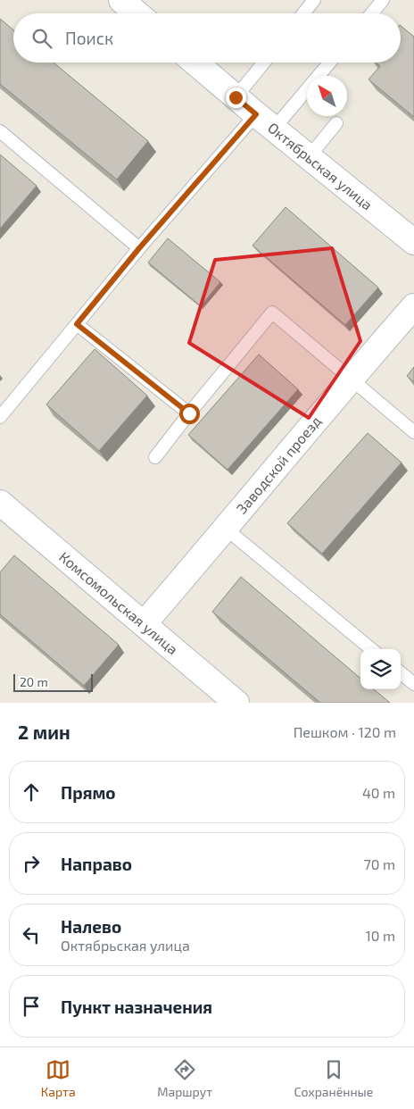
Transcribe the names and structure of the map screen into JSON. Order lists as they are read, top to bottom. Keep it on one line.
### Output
{"streets":{"street":["Октябрьская улица","Заводской проезд","Комсомольская улица"]},"crossings":[["Заводской проезд","Комсомольская улица"]],"scale_bar":"20 m","north":"top left","page":{"search":"Поиск","scale":"20 m","heading":["2 мин","Пешком · 120 m"],"list":[["Прямо","40 m"],["Направо","70 m"],["Налево","Октябрьская улица","10 m"],"Пункт назначения"],"nav":["Карта","Маршрут","Сохранённые"]}}
